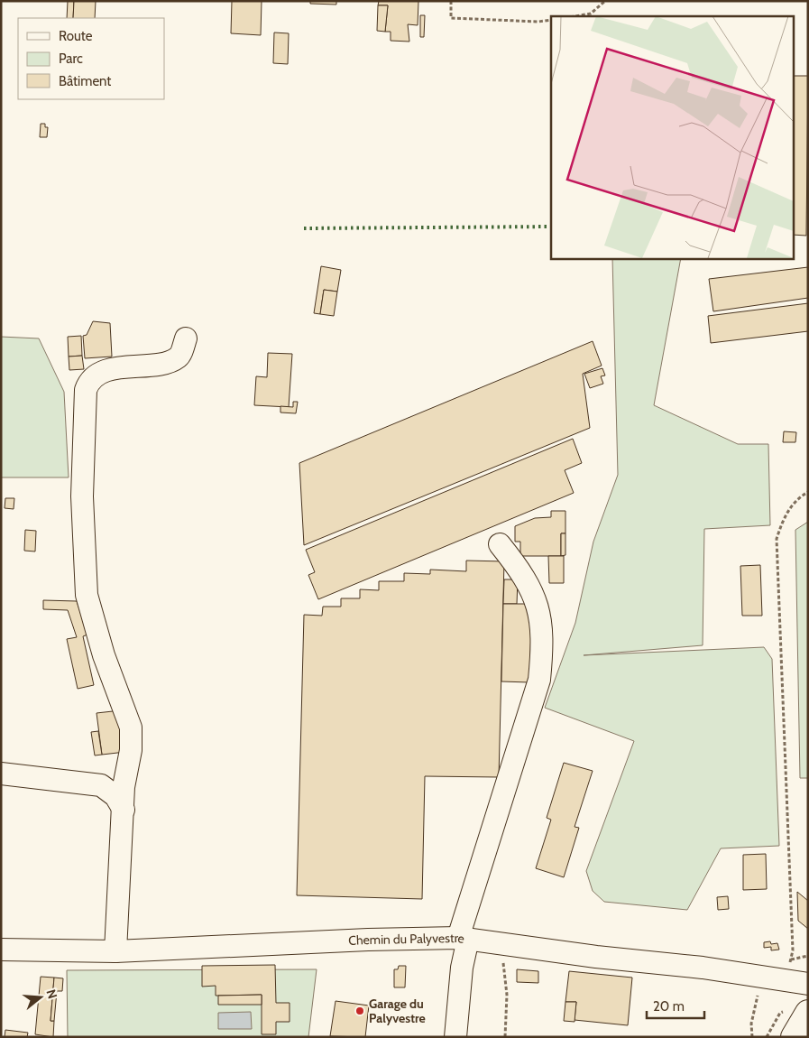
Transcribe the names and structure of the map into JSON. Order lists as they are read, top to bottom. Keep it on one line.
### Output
{"streets":{"street":["Chemin du Palyvestre"]},"places":["Garage du Palyvestre"],"legend":["Route","Parc","Bâtiment"],"scale_bar":"20 m","north":"right"}
